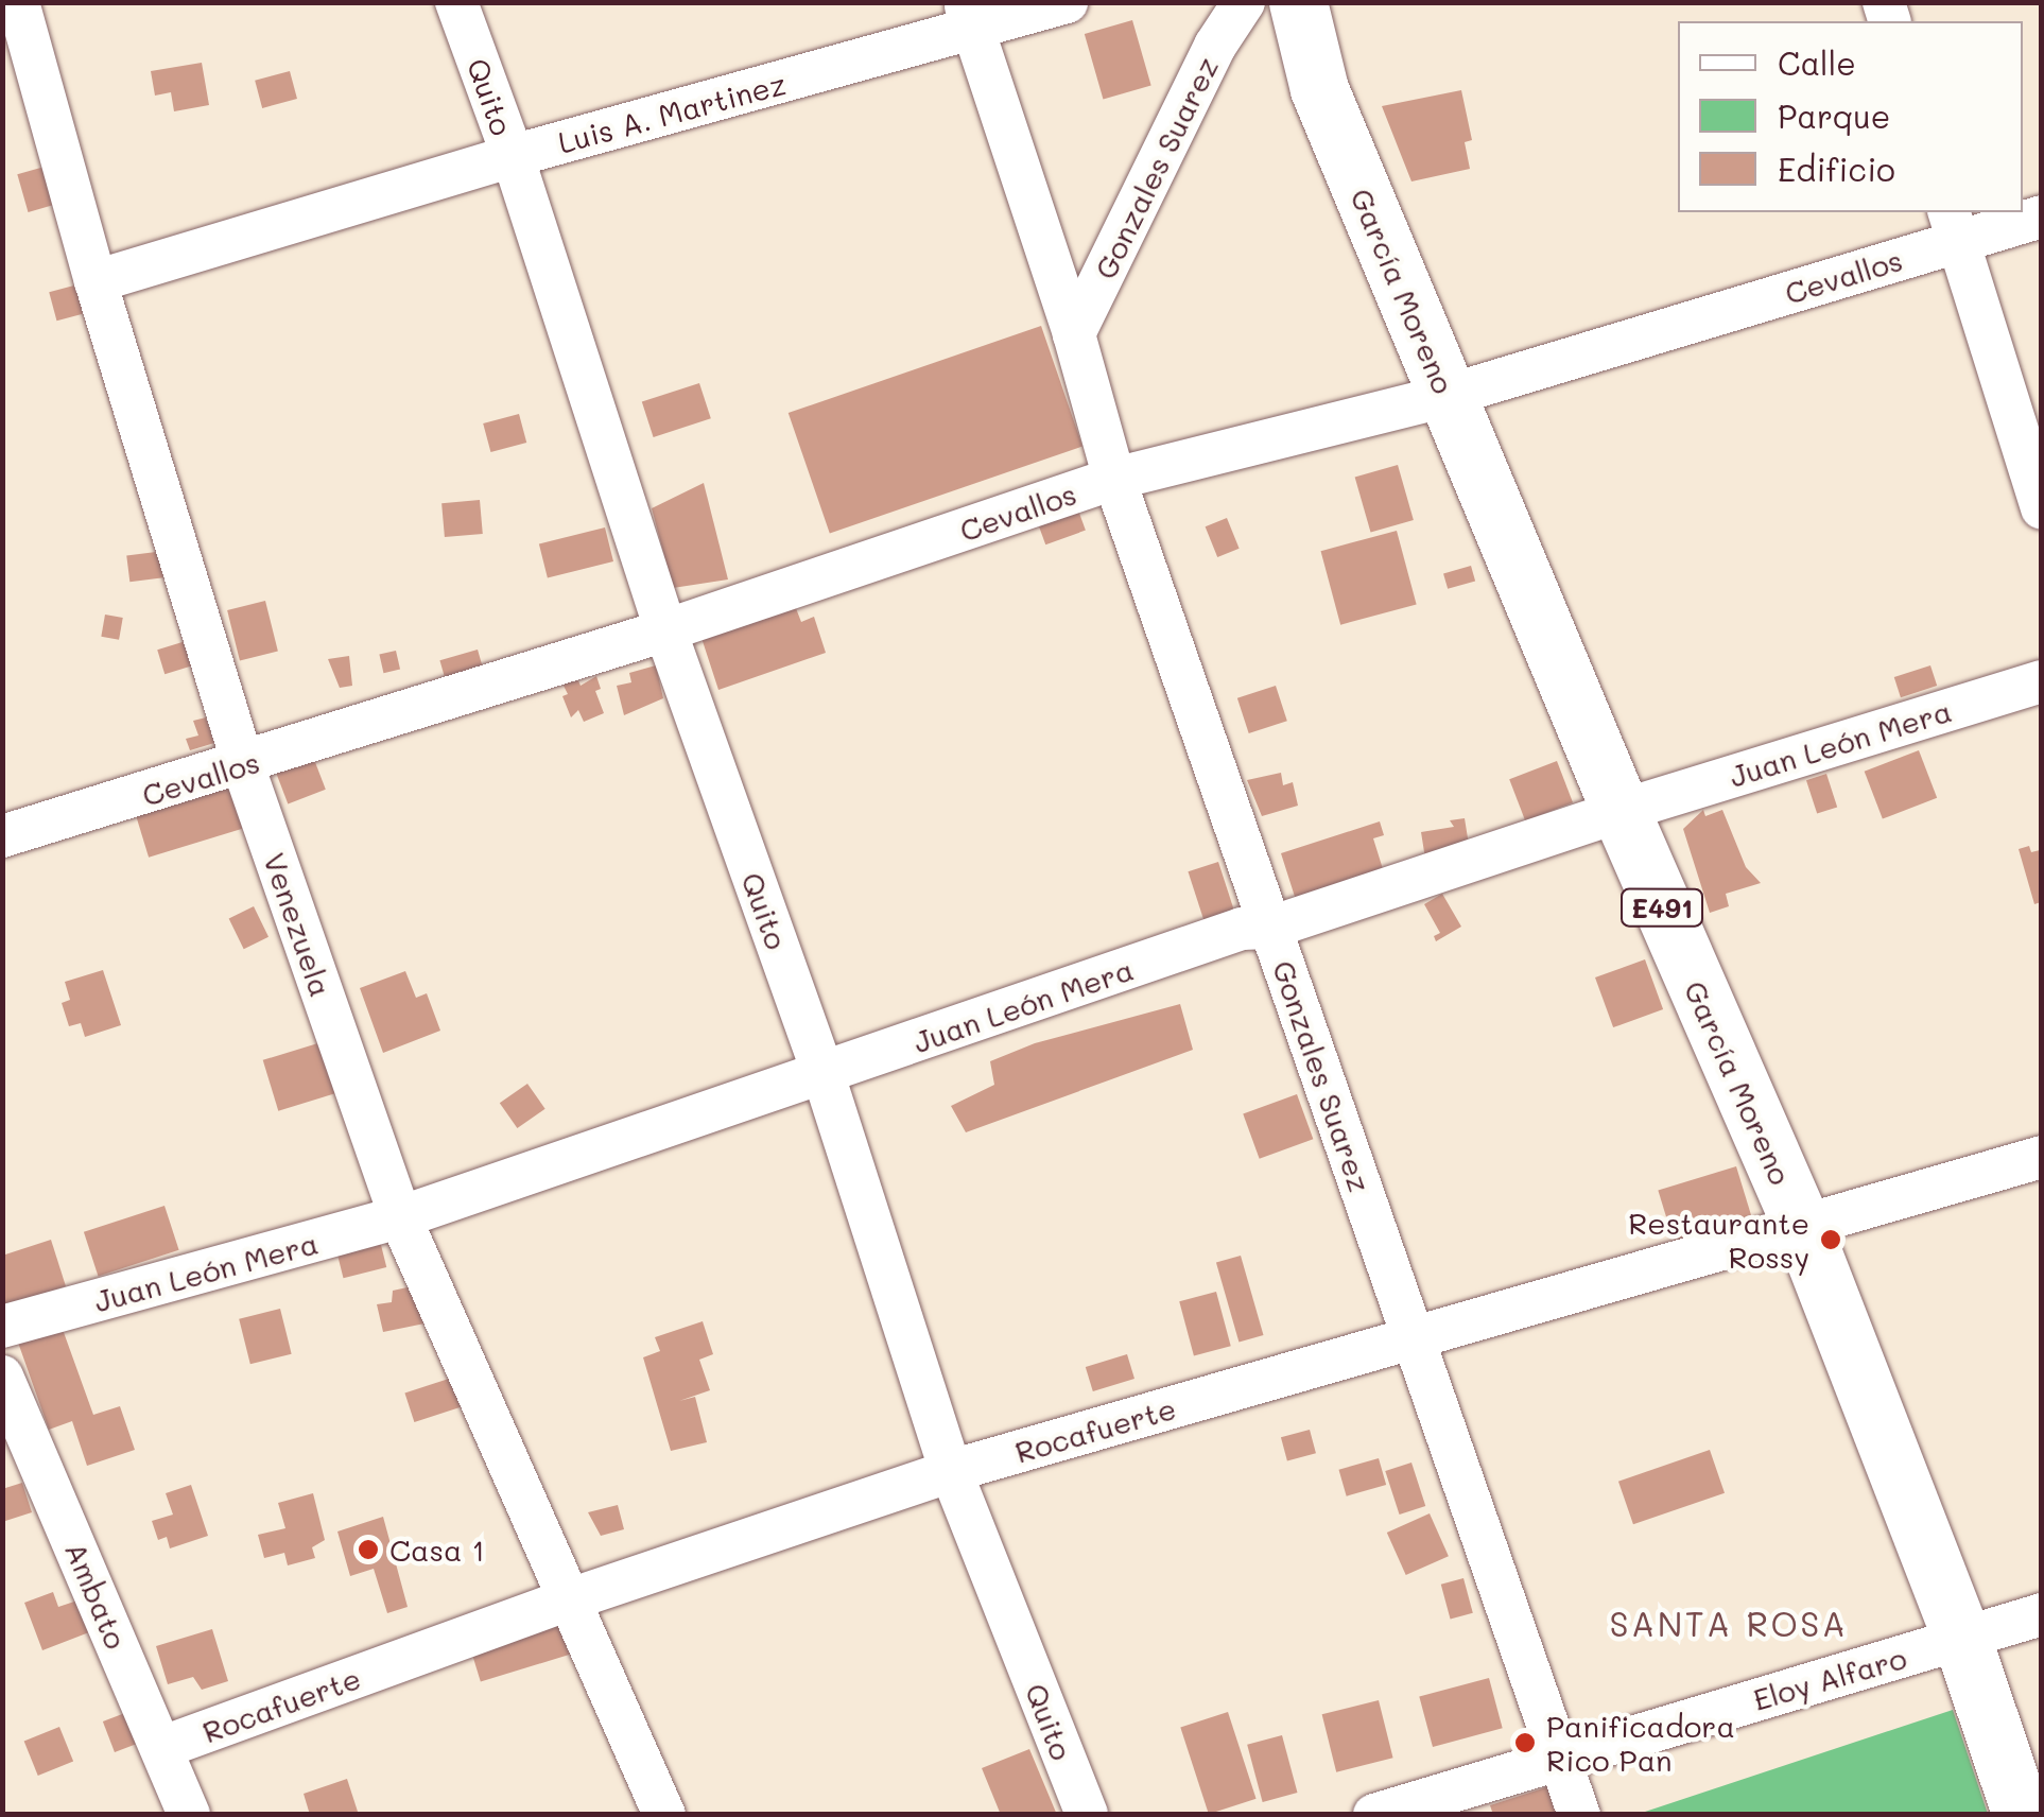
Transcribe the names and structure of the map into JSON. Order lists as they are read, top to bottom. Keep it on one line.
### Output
{"streets":{"highway":["García Moreno","E491"],"street":["Quito","Luis A. Martinez","Gonzales Suarez","Cevallos","Juan León Mera","Venezuela","Rocafuerte","Ambato","Eloy Alfaro"]},"crossings":[["Quito","Luis A. Martinez"],["Quito","Cevallos"],["Quito","Juan León Mera"],["Quito","Rocafuerte"],["Luis A. Martinez","Gonzales Suarez"],["Luis A. Martinez","Venezuela"],["Gonzales Suarez","Cevallos"],["Gonzales Suarez","Juan León Mera"],["Gonzales Suarez","Rocafuerte"],["Gonzales Suarez","Eloy Alfaro"],["Cevallos","García Moreno"],["Cevallos","Venezuela"],["García Moreno","Juan León Mera"],["García Moreno","Rocafuerte"],["García Moreno","Eloy Alfaro"],["Juan León Mera","Venezuela"],["Venezuela","Rocafuerte"],["Rocafuerte","Ambato"]],"districts":["SANTA ROSA"],"places":["Restaurante Rossy","Casa 1","Panificadora Rico Pan"],"legend":["Calle","Parque","Edificio"]}
